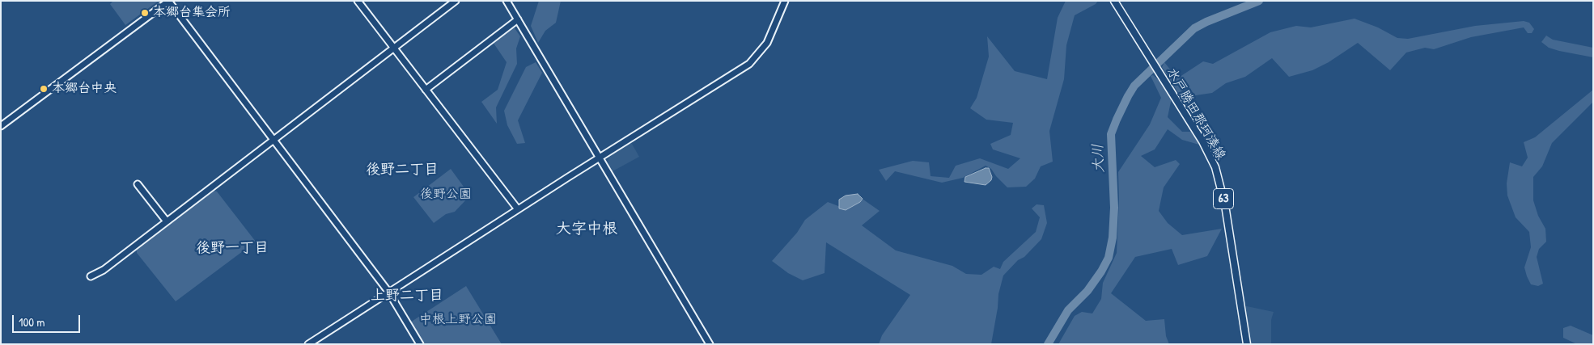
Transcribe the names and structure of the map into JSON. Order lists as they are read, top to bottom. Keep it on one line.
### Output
{"streets":{"main road":["水戸勝田那珂湊線","63"]},"districts":["後野二丁目","大字中根","後野一丁目","上野二丁目"],"water":["大川"],"parks":["後野公園","中根上野公園"],"places":["本郷台集会所","本郷台中央"],"scale_bar":"100 m"}
